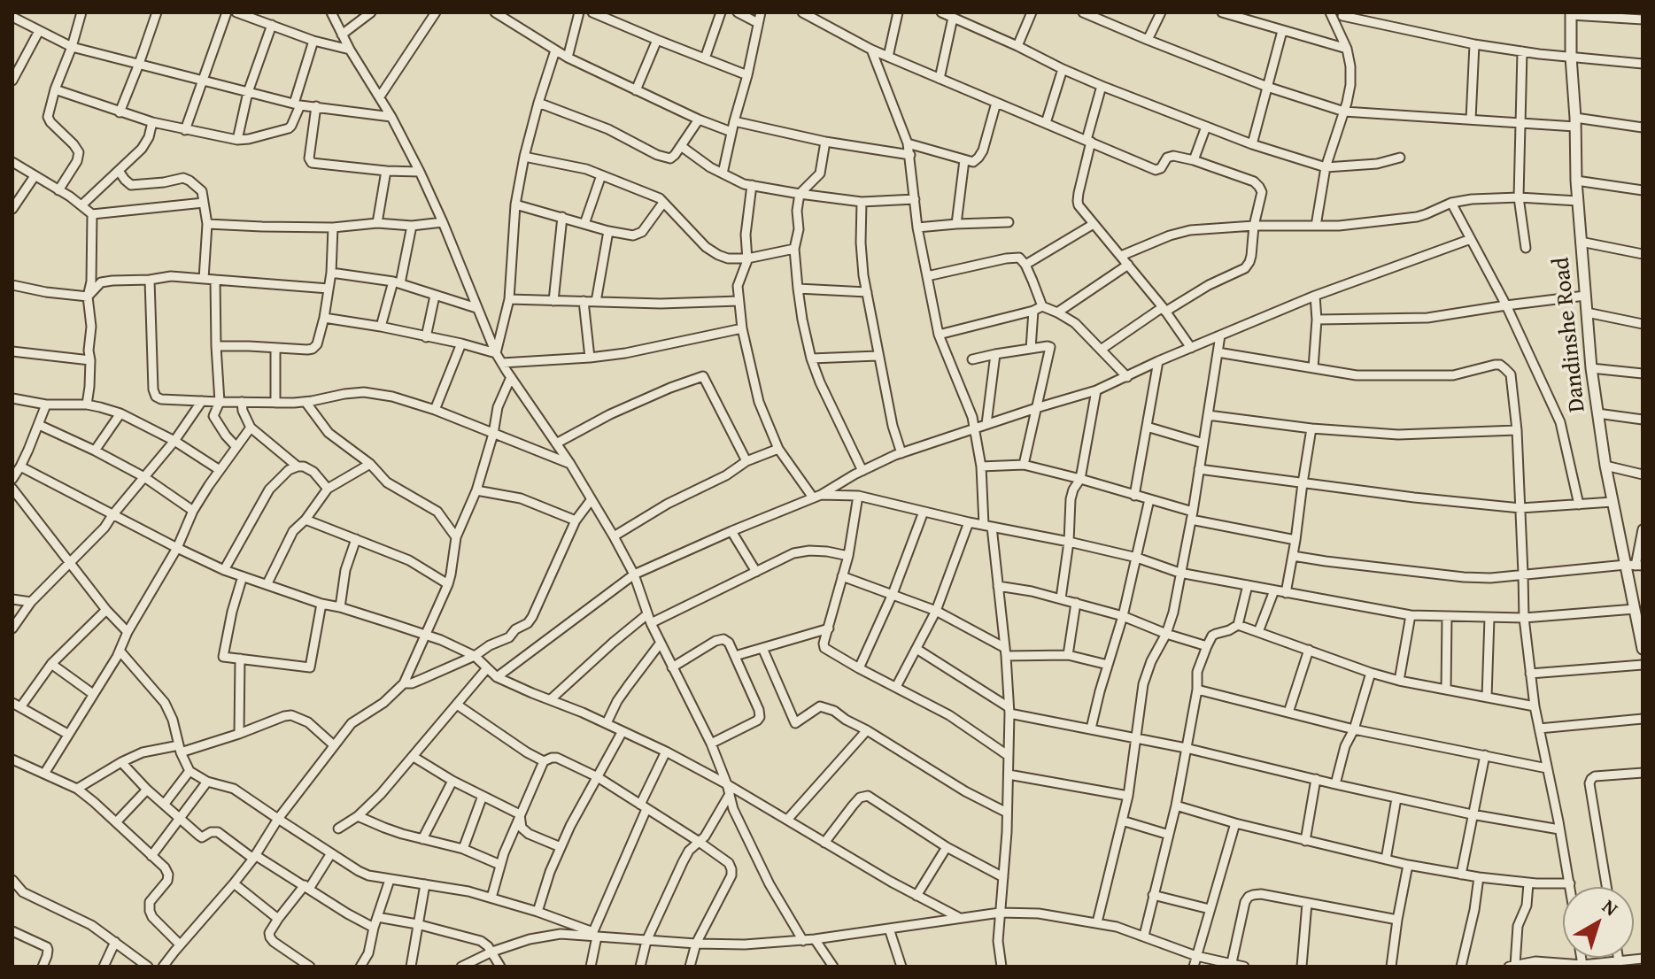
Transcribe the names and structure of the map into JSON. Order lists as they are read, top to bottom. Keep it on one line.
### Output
{"streets":{"street":["Dandinshe Road"]},"north":"top right"}
